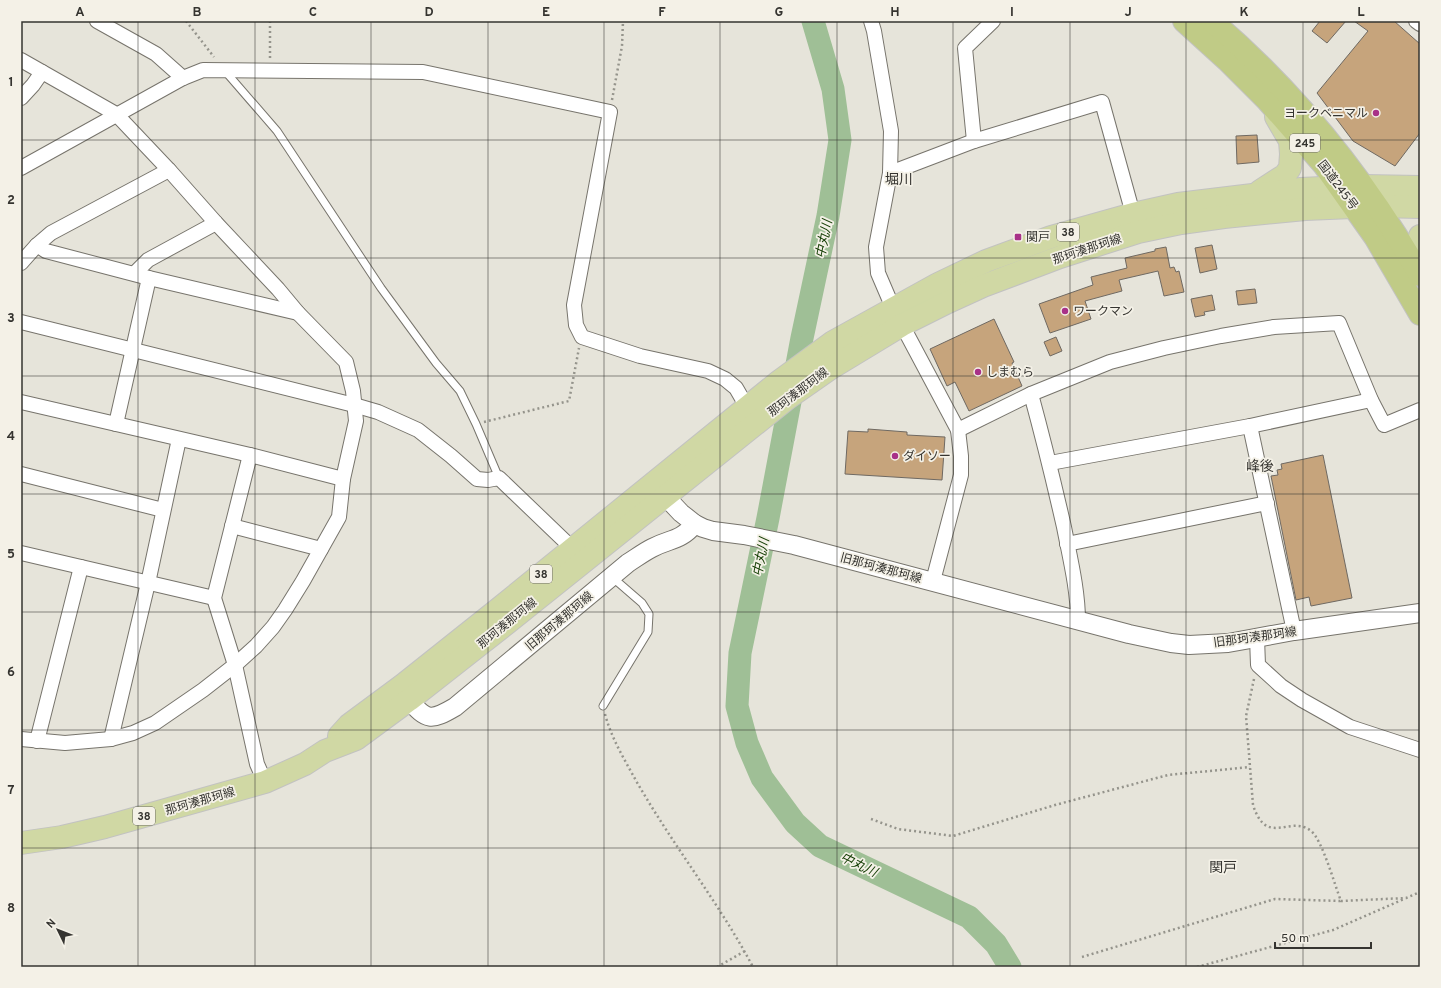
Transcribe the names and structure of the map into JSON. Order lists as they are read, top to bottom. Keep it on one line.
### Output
{"streets":{"highway":["245","国道245号"],"main road":["38","那珂湊那珂線"],"street":["旧那珂湊那珂線"]},"crossings":[["国道245号","那珂湊那珂線"],["那珂湊那珂線","旧那珂湊那珂線"]],"districts":["堀川","峰後","関戸"],"water":["中丸川"],"places":{"other":["ヨークベニマル","ワークマン","しまむら","ダイソー"],"transit":["関戸"]},"scale_bar":"50 m","north":"top left","grid":{"columns":["A","B","C","D","E","F","G","H","I","J","K","L"],"rows":["1","2","3","4","5","6","7","8"]}}
